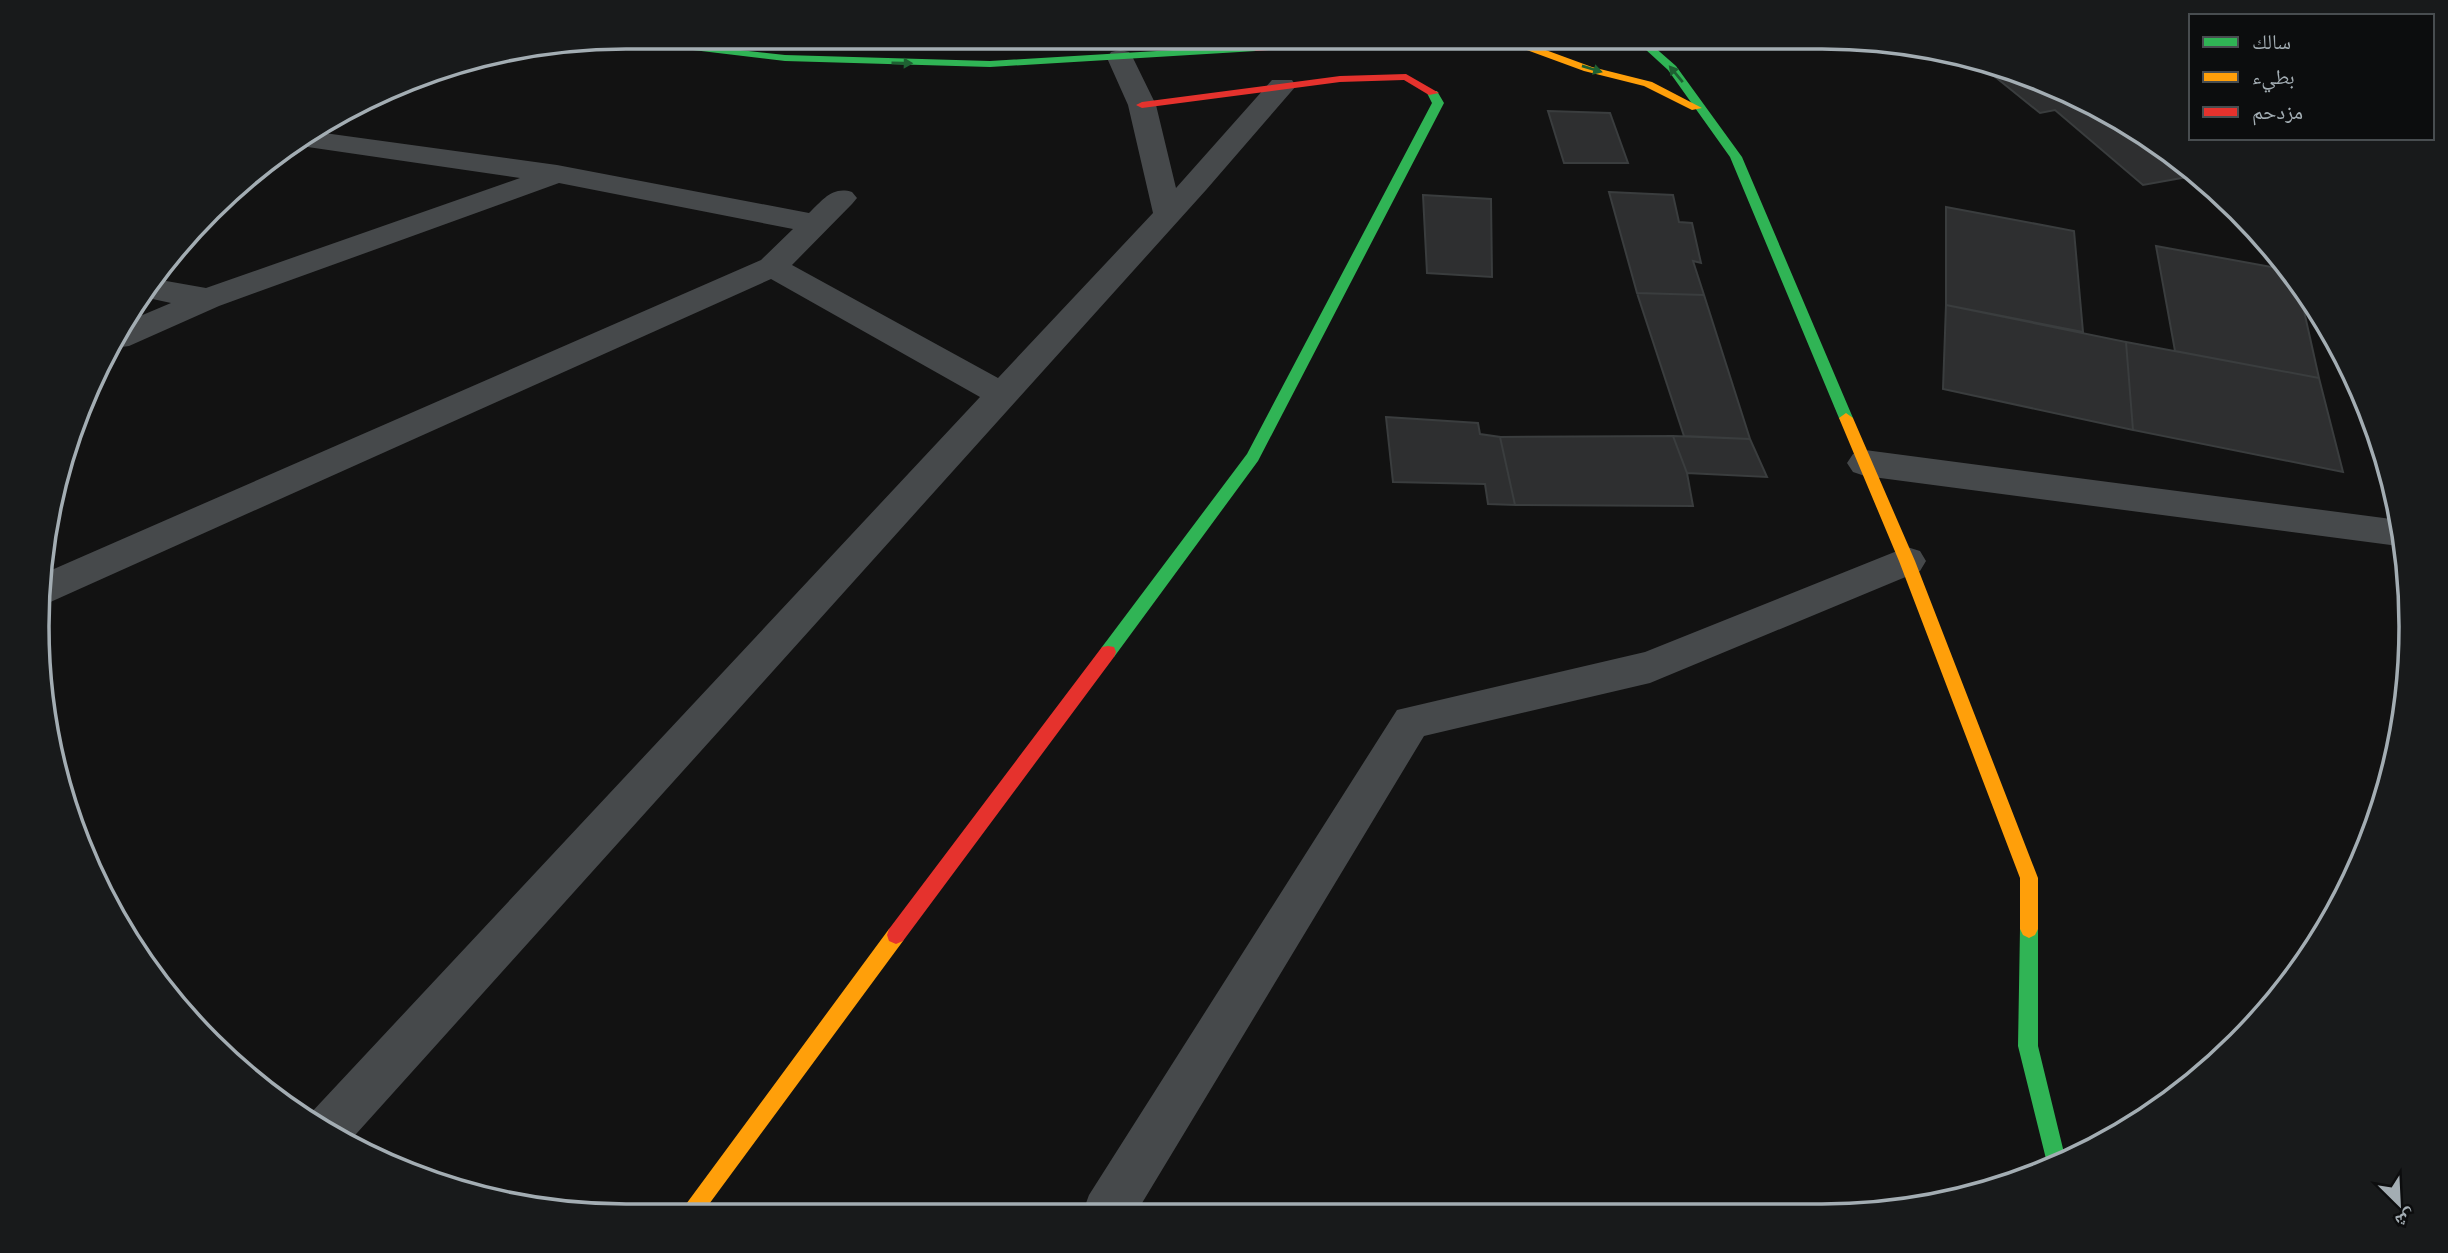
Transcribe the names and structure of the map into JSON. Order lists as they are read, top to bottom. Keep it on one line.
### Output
{"legend":["سالك","بطيء","مزدحم"],"north":"bottom right"}
